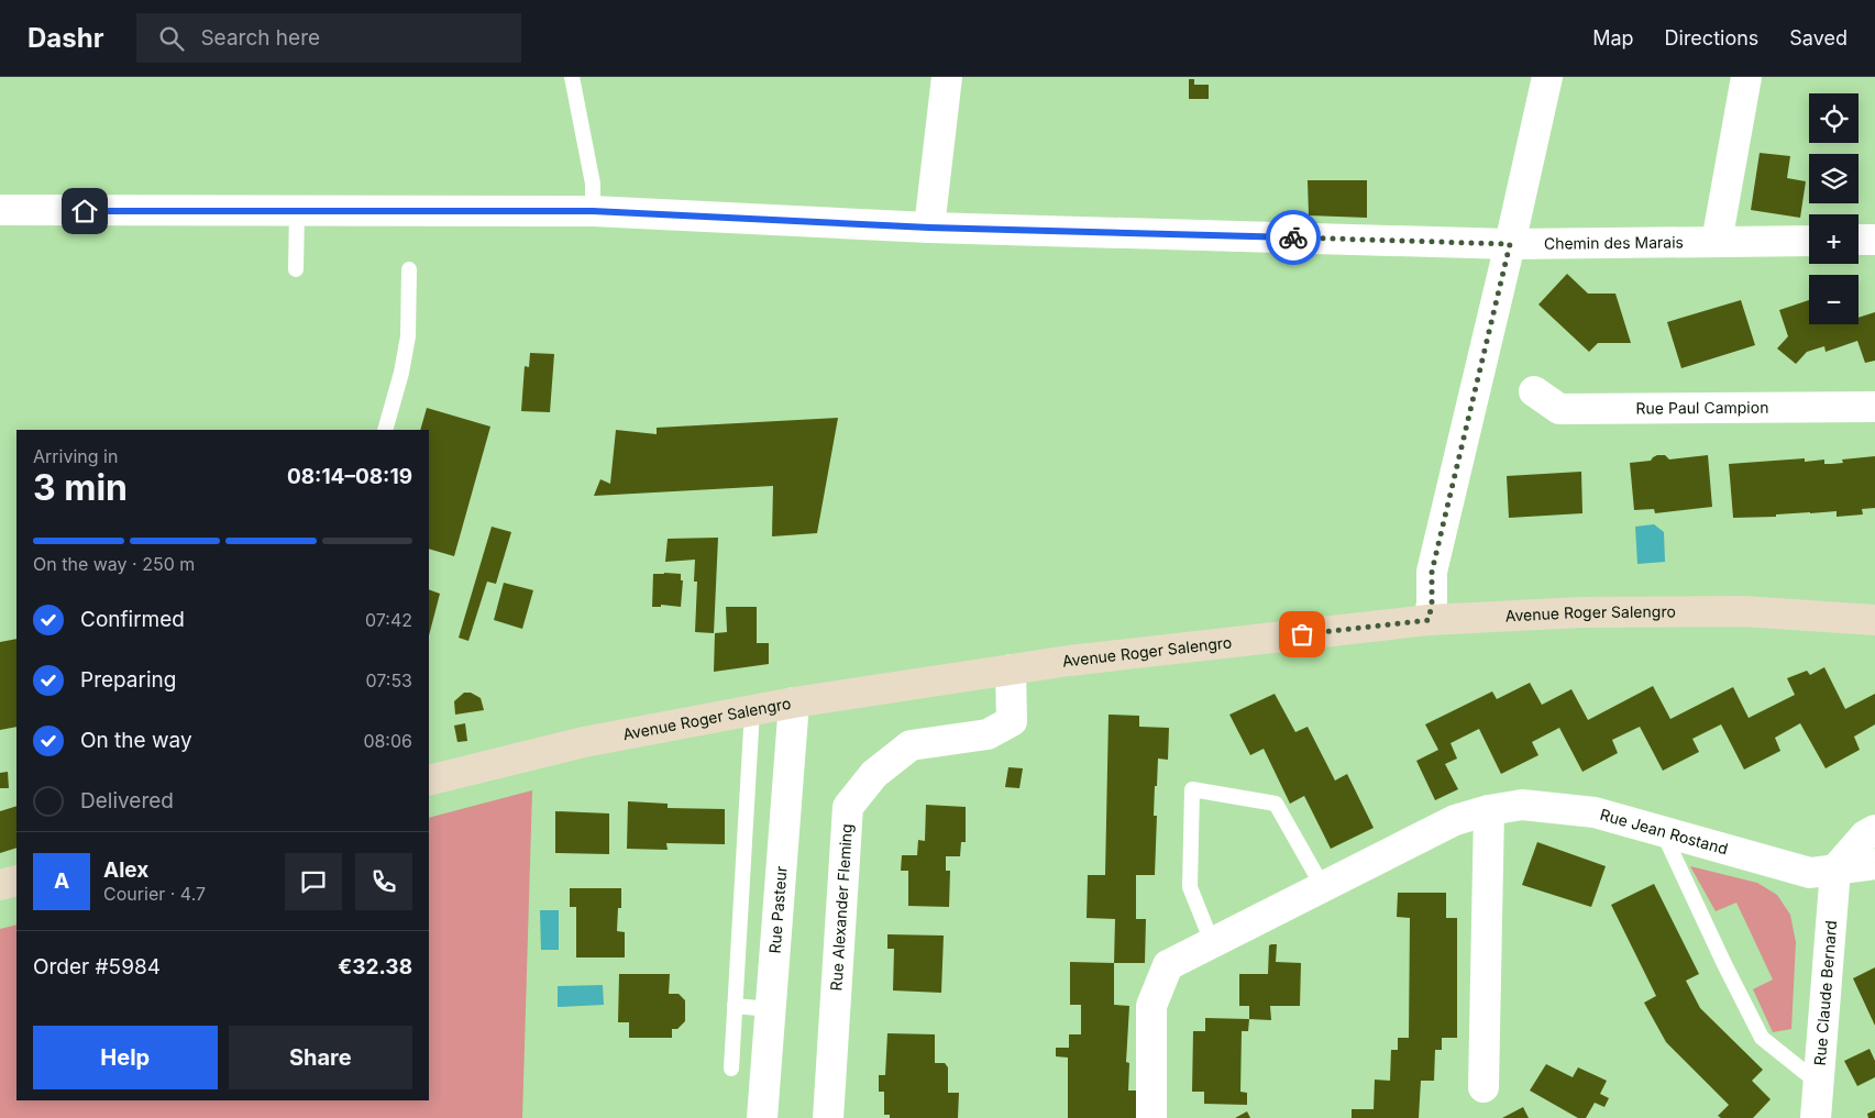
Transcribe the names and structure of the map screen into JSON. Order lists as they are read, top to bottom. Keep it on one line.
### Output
{"streets":{"street":["Chemin des Marais","Rue Paul Campion","Avenue Roger Salengro","Rue Jean Rostand","Rue Alexander Fleming","Rue Pasteur","Rue Claude Bernard"]},"crossings":[["Avenue Roger Salengro","Rue Alexander Fleming"],["Avenue Roger Salengro","Rue Pasteur"],["Rue Jean Rostand","Rue Claude Bernard"]],"page":{"header":"Dashr","search":"Search here","nav":["Map","Directions","Saved"],"map_buttons":["+","−"],"heading":["3 min","Arriving in","08:14–08:19"],"panel":["Alex","Courier · 4.7","Order #5984","€32.38"],"bar":"On the way · 250 m","list":[["Confirmed","07:42"],["Preparing","07:53"],["On the way","08:06"],"Delivered"],"round":"A","buttons":["Help","Share"]}}
